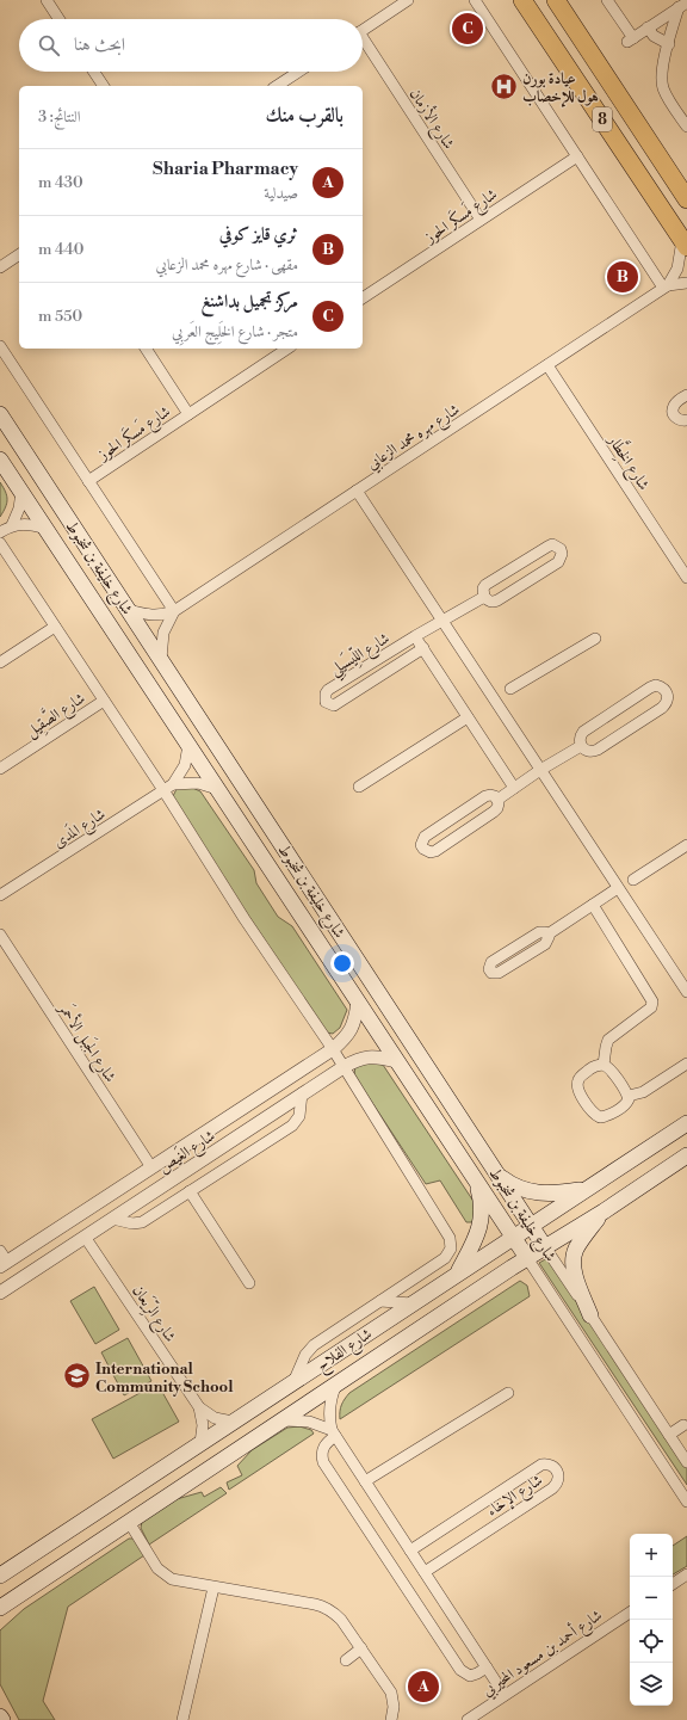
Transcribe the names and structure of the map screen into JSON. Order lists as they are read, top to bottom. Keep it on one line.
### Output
{"streets":{"highway":["8"],"main road":["شارع خليفة بن شخبوط","شارع الفلاح"],"street":["شارع الأزمان","شارع مَسكَر الحوز","شارع مهره محمد الزعابي","شارع الخِطَّار","شارع اللِّيسَيلِي","شارع الصَّقِيل","شارع المَدى","شارع الجَبل الأحمَر","شارع الغَيص","شارع الرِّيَعان","شارع الإخاء","شارع أحمد بن مسعود المحيربي"]},"crossings":[["شارع الأزمان","شارع مَسكَر الحوز"],["شارع مهره محمد الزعابي","شارع الخِطَّار"],["شارع مهره محمد الزعابي","شارع خليفة بن شخبوط"],["شارع خليفة بن شخبوط","شارع المَدى"],["شارع خليفة بن شخبوط","شارع الغَيص"],["شارع خليفة بن شخبوط","شارع الفلاح"],["شارع الجَبل الأحمَر","شارع الغَيص"],["شارع الغَيص","شارع الرِّيَعان"],["شارع الرِّيَعان","شارع الفلاح"]],"places":{"hospital":["عيادة بورن هول للإخصاب"],"school or university":["International Community School"]},"page":{"pins":["C","B","A"],"search":"ابحث هنا","heading":["بالقرب منك","النتائج: 3"],"list":[{"mark":"A","name":"Sharia Pharmacy","note":"صيدلية","value":"430 m"},{"mark":"B","name":"ثري قايز كوفي","note":"مقهى · شارع مهره محمد الزعابي","value":"440 m"},{"mark":"C","name":"مركز تجميل بداشنغ","note":"متجر · شارع الخَلِيج العَربِي","value":"550 m"}],"map_buttons":["+","−"]}}
